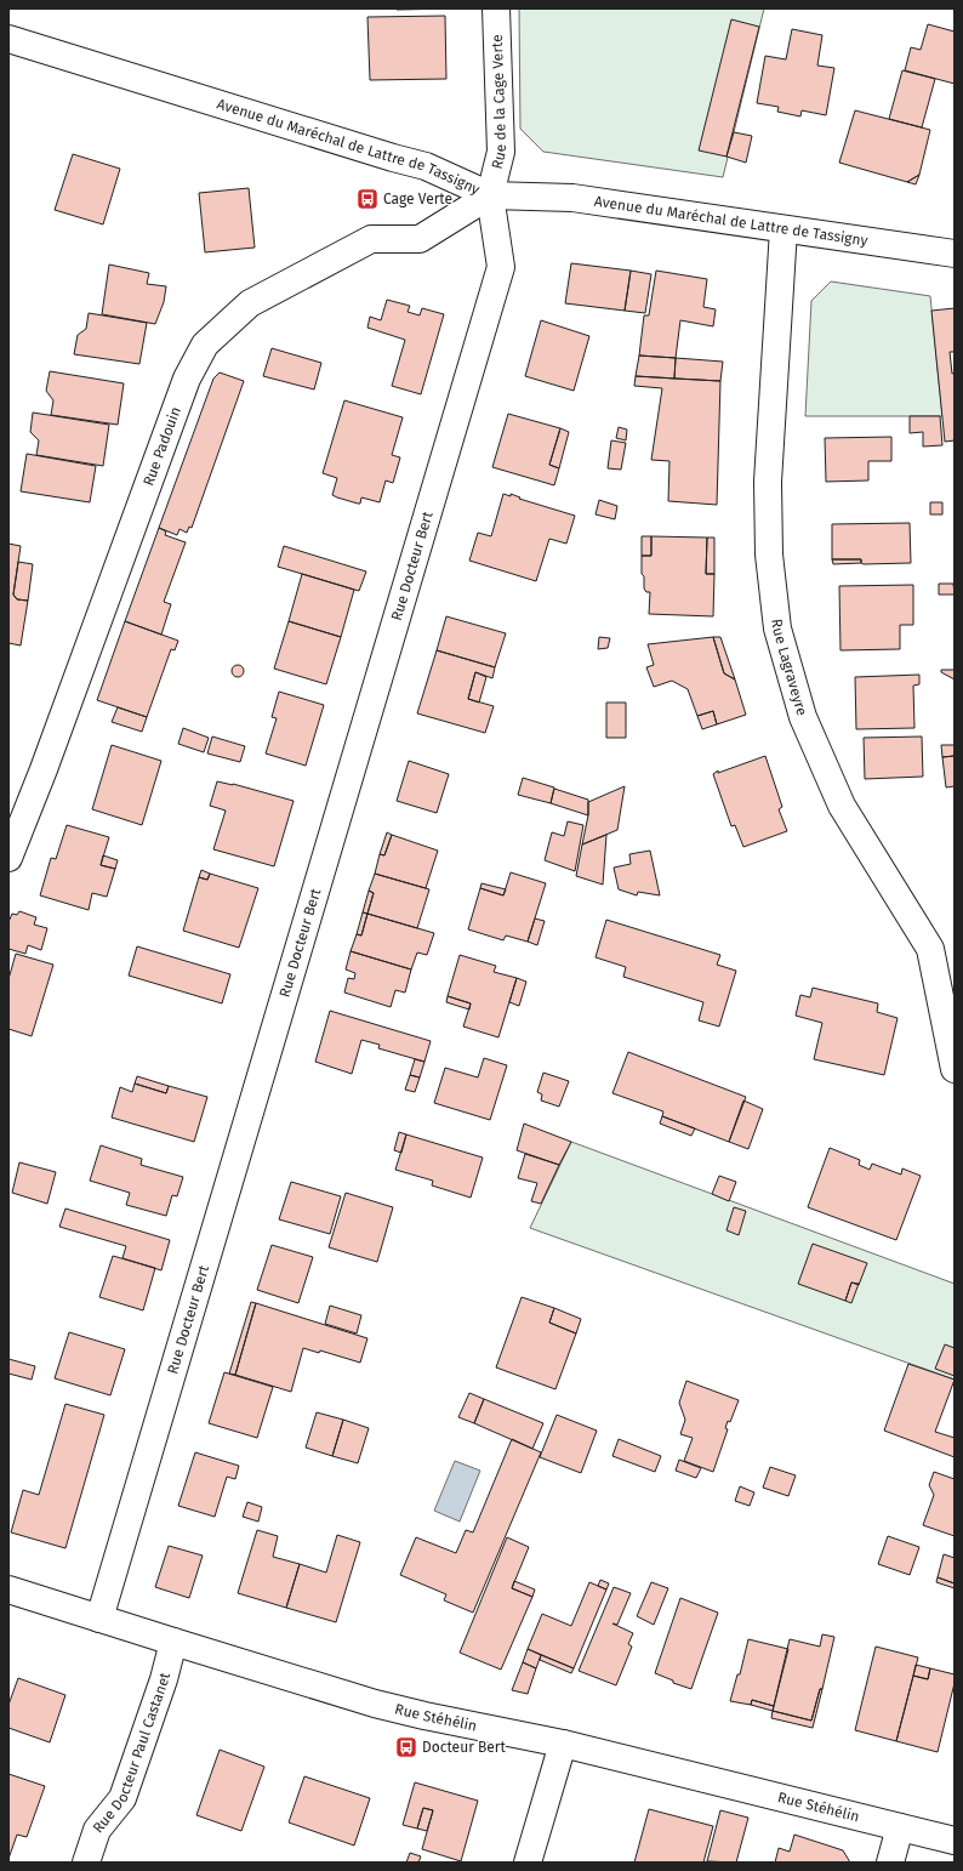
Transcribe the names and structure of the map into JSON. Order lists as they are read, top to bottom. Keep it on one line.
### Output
{"streets":{"street":["Rue de la Cage Verte","Avenue du Maréchal de Lattre de Tassigny","Rue Padouin","Rue Docteur Bert","Rue Lagraveyre","Rue Stéhélin","Rue Docteur Paul Castanet"]},"crossings":[["Rue de la Cage Verte","Avenue du Maréchal de Lattre de Tassigny"],["Rue de la Cage Verte","Rue Padouin"],["Rue de la Cage Verte","Rue Docteur Bert"],["Avenue du Maréchal de Lattre de Tassigny","Rue Padouin"],["Avenue du Maréchal de Lattre de Tassigny","Rue Docteur Bert"],["Avenue du Maréchal de Lattre de Tassigny","Rue Lagraveyre"],["Rue Padouin","Rue Docteur Bert"],["Rue Docteur Bert","Rue Stéhélin"],["Rue Stéhélin","Rue Docteur Paul Castanet"]],"places":{"bus stop":["Cage Verte","Docteur Bert"]}}
